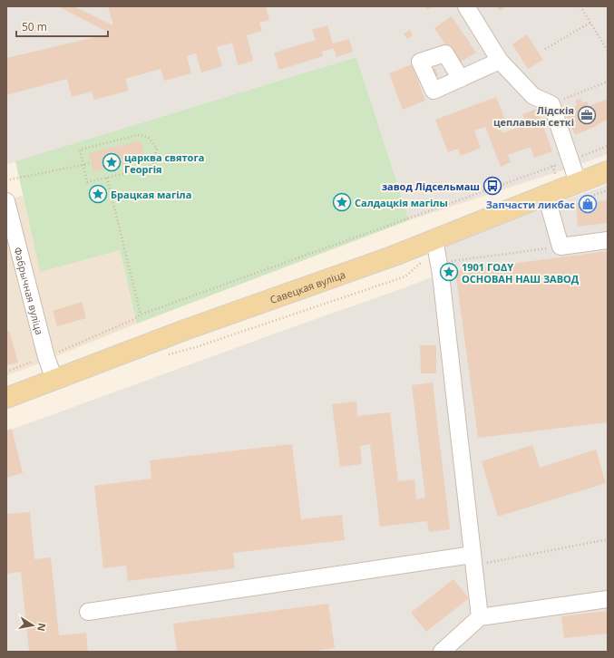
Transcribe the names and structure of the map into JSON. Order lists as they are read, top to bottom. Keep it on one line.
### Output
{"streets":{"main road":["Савецкая вуліца"],"street":["Фабрычная вуліца"]},"crossings":[["Савецкая вуліца","Фабрычная вуліца"]],"places":{"office":["Лідскія цеплавыя сеткі"],"place":["царква святога Георгія","Брацкая магіла","Салдацкія магілы","1901 ΓΟΔΥ ОСНОВАН НАШ ЗАВОД"],"bus stop":["завод Лідсельмаш"],"shop":["Запчасти ликбас"]},"scale_bar":"50 m","north":"right"}
